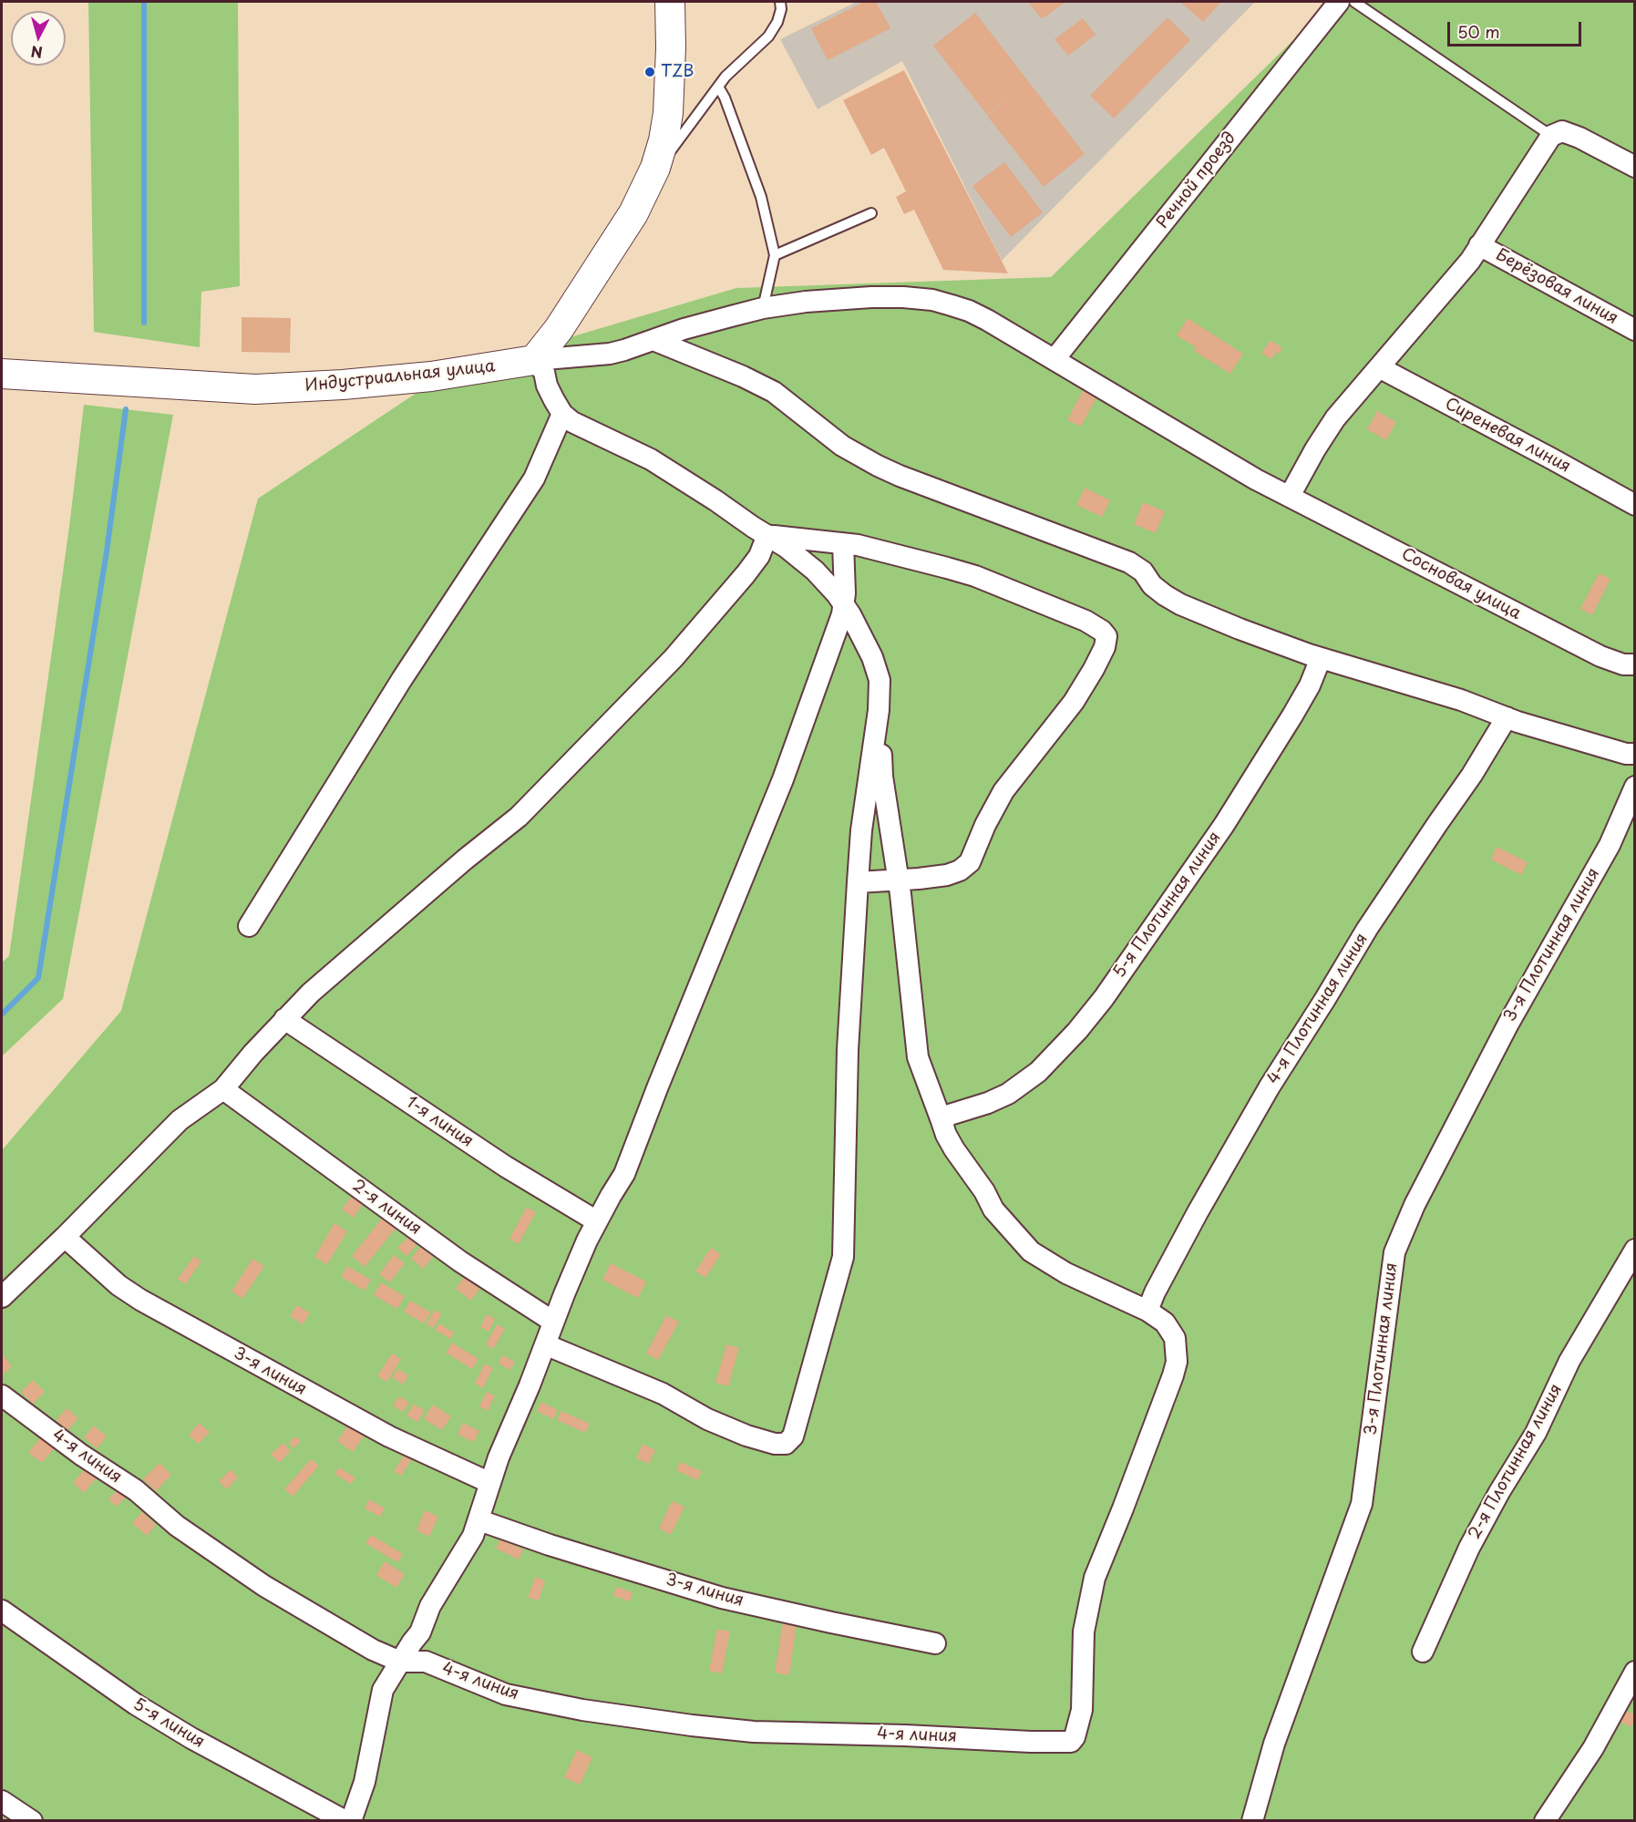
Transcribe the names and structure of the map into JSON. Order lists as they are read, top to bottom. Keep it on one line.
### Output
{"streets":{"main road":["Индустриальная улица"],"street":["Речной проезд","Берёзовая линия","Сиреневая линия","Сосновая улица","5-я Плотинная линия","3-я Плотинная линия","4-я Плотинная линия","1-я линия","2-я линия","3-я линия","4-я линия","2-я Плотинная линия","5-я линия"]},"crossings":[["Речной проезд","Сосновая улица"],["Индустриальная улица","Сосновая улица"],["4-я Плотинная линия","4-я линия"]],"places":["TZB"],"scale_bar":"50 m","north":"bottom"}
